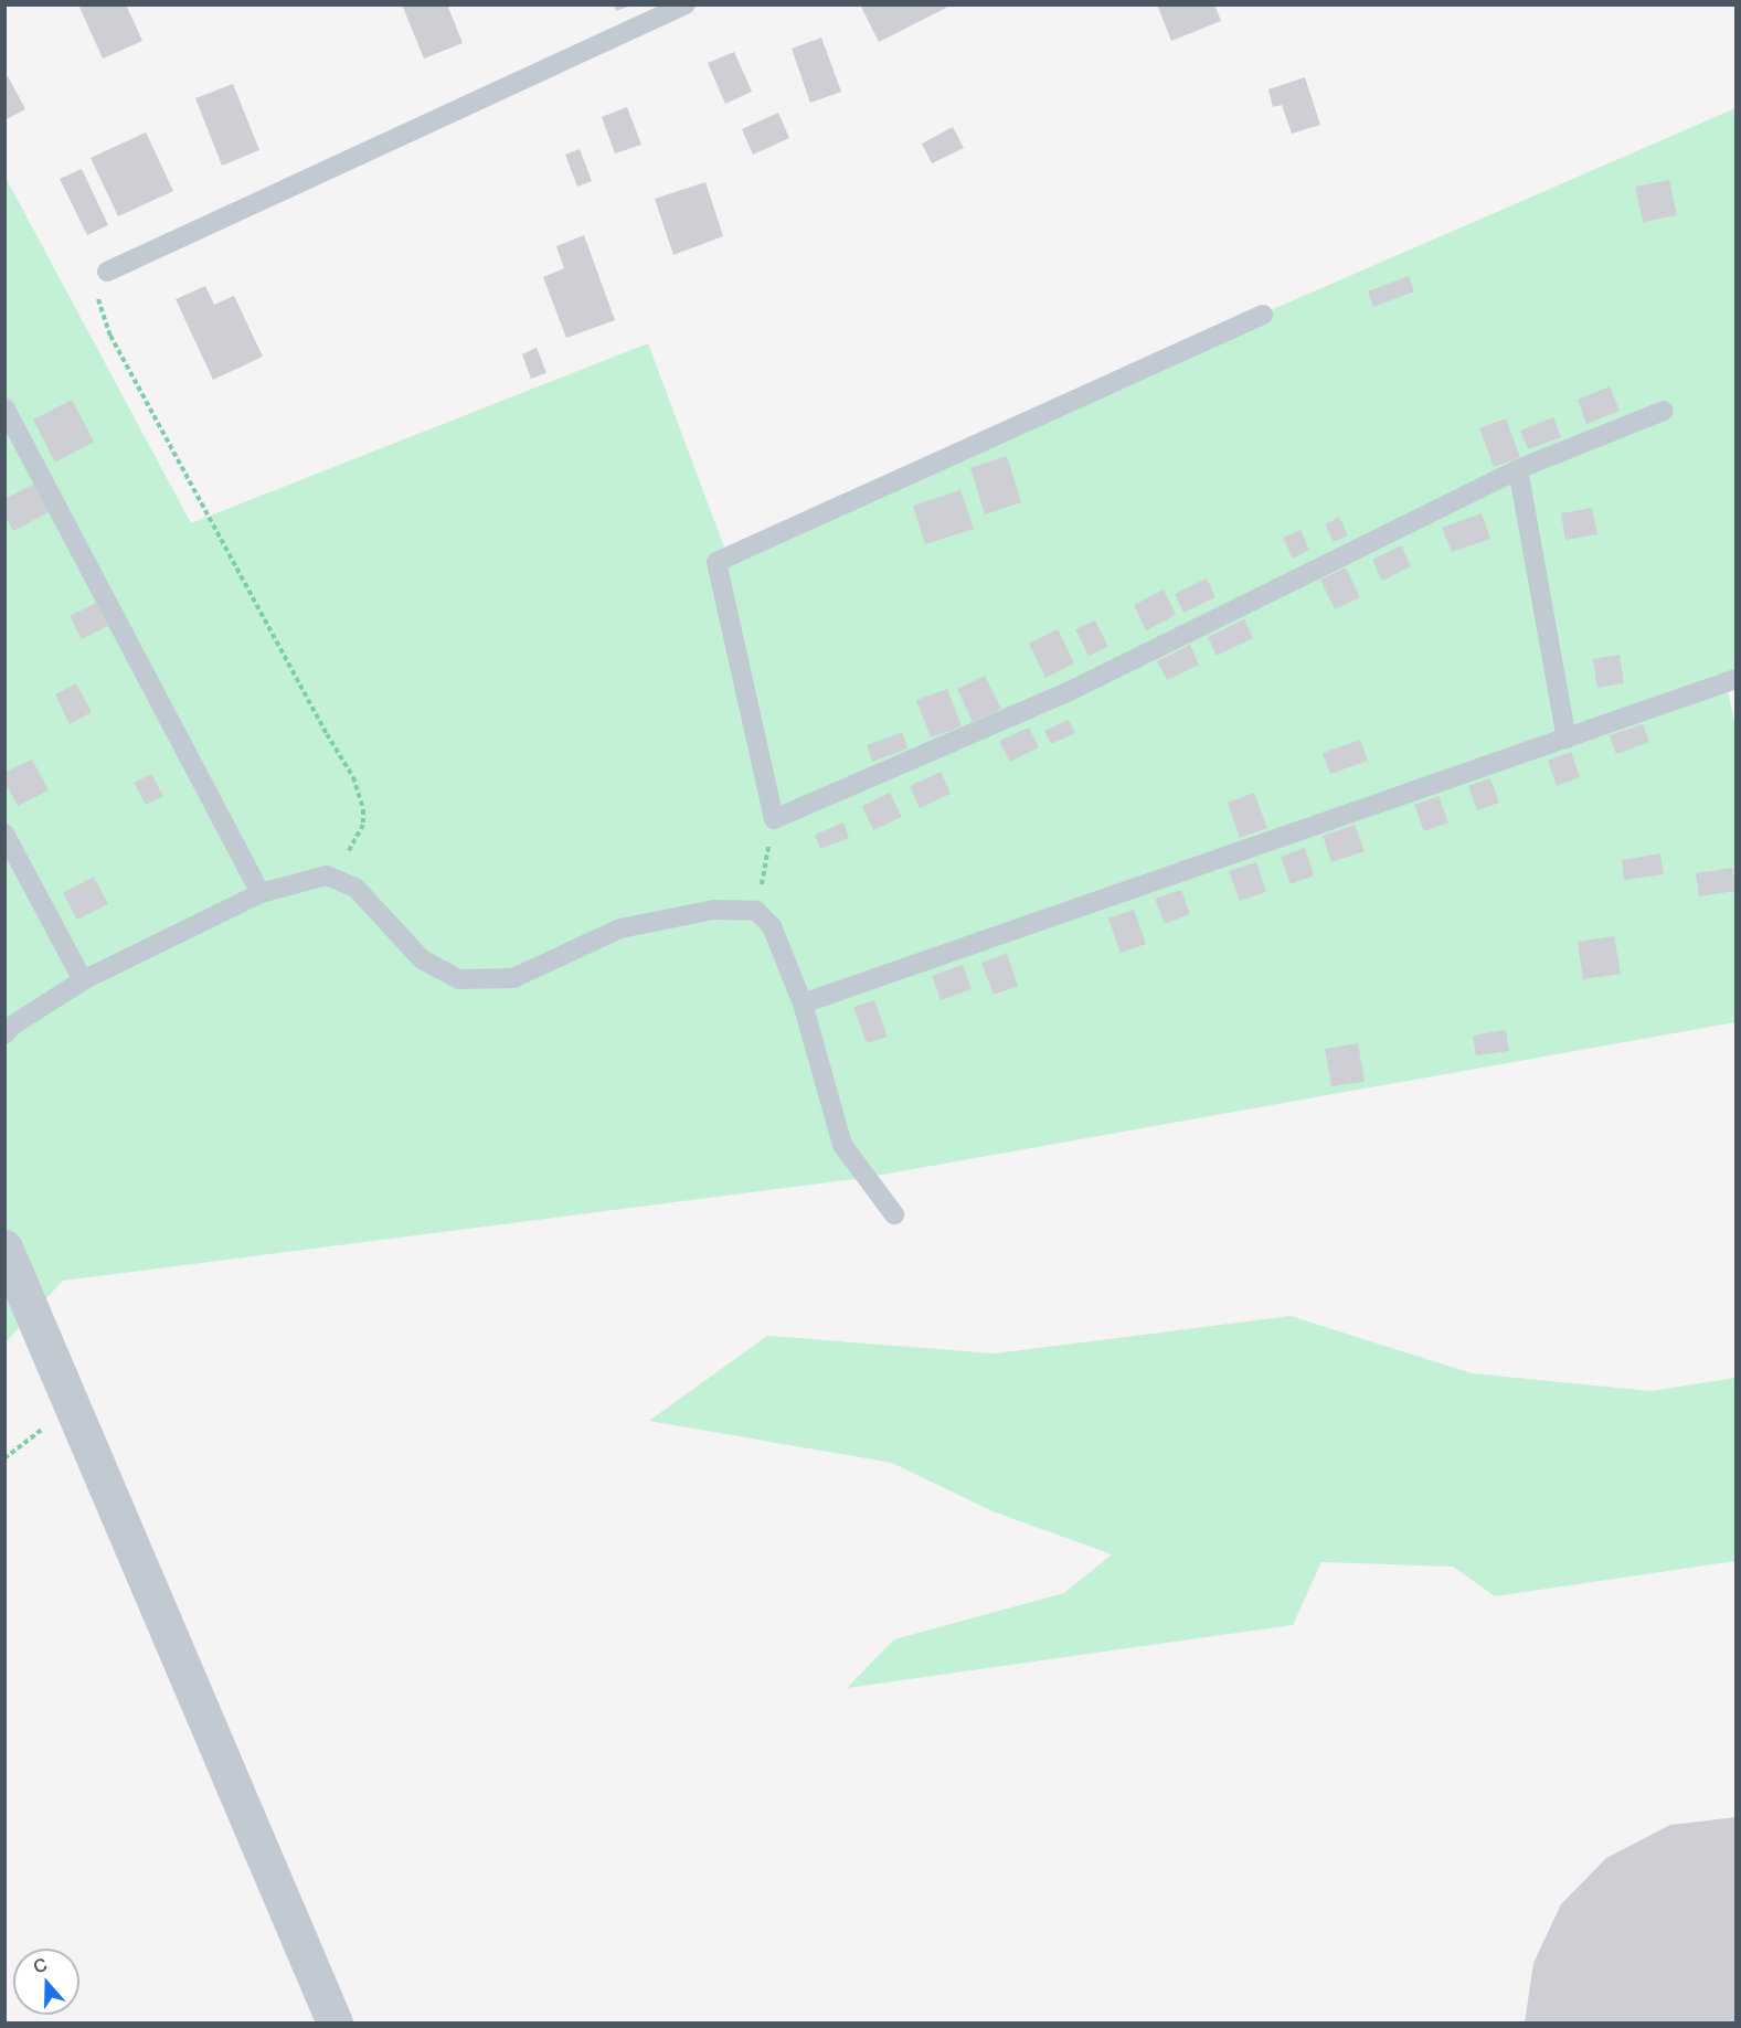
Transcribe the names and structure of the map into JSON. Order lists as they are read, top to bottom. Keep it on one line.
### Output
{"north":"top"}
